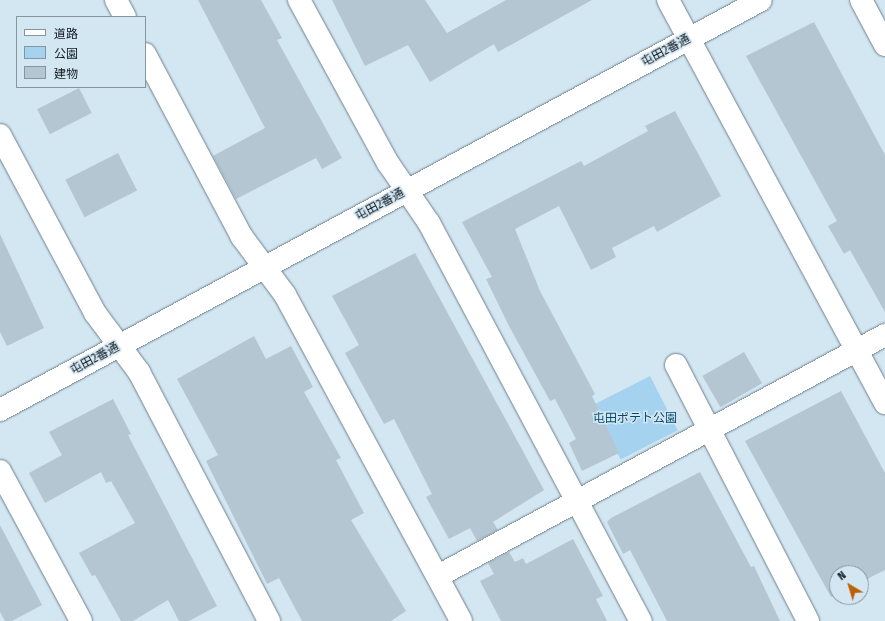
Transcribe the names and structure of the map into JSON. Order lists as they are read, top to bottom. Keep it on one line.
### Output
{"streets":{"street":["屯田2番通"]},"parks":["屯田ポテト公園"],"legend":["道路","公園","建物"],"north":"top left"}
